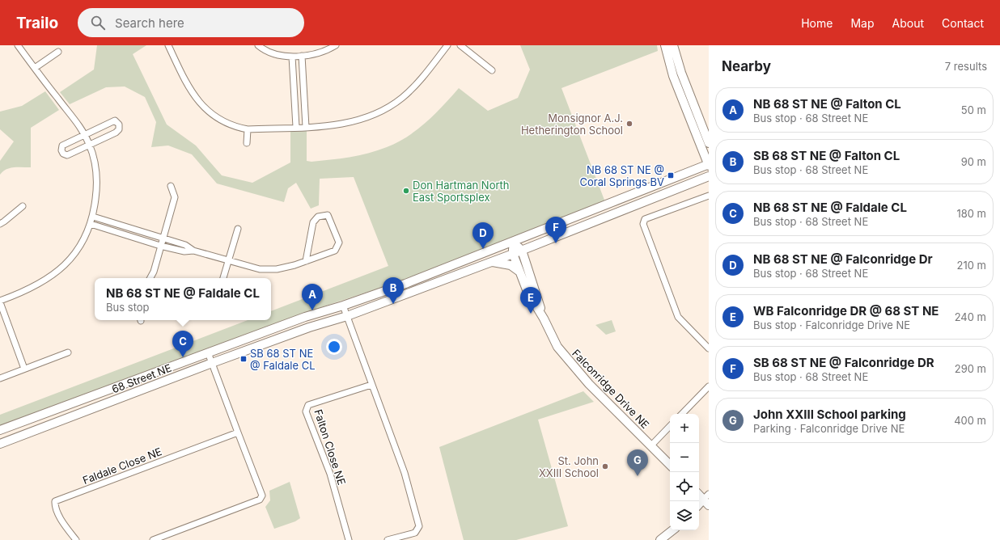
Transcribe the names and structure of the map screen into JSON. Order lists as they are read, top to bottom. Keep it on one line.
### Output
{"streets":{"main road":["68 Street NE","Falconridge Drive NE"],"street":["Falton Close NE","Faldale Close NE"]},"crossings":[["68 Street NE","Falconridge Drive NE"]],"places":{"other":["Monsignor A.J. Hetherington School","Don Hartman North East Sportsplex","St. John XXIII School"],"transit":["NB 68 ST NE @ Coral Springs BV","SB 68 ST NE @ Faldale CL"]},"page":{"header":"Trailo","search":"Search here","nav":["Home","Map","About","Contact"],"heading":["Nearby","7 results"],"list":[{"mark":"A","name":"NB 68 ST NE @ Falton CL","note":"Bus stop · 68 Street NE","value":"50 m"},{"mark":"B","name":"SB 68 ST NE @ Falton CL","note":"Bus stop · 68 Street NE","value":"90 m"},{"mark":"C","name":"NB 68 ST NE @ Faldale CL","note":"Bus stop · 68 Street NE","value":"180 m"},{"mark":"D","name":"NB 68 ST NE @ Falconridge Dr","note":"Bus stop · 68 Street NE","value":"210 m"},{"mark":"E","name":"WB Falconridge DR @ 68 ST NE","note":"Bus stop · Falconridge Drive NE","value":"240 m"},{"mark":"F","name":"SB 68 ST NE @ Falconridge DR","note":"Bus stop · 68 Street NE","value":"290 m"},{"mark":"G","name":"John XXIII School parking","note":"Parking · Falconridge Drive NE","value":"400 m"}],"pins":["F","D","B","A","E","C","G"],"popup":["NB 68 ST NE @ Faldale CL","Bus stop"],"map_buttons":["+","−"]}}
